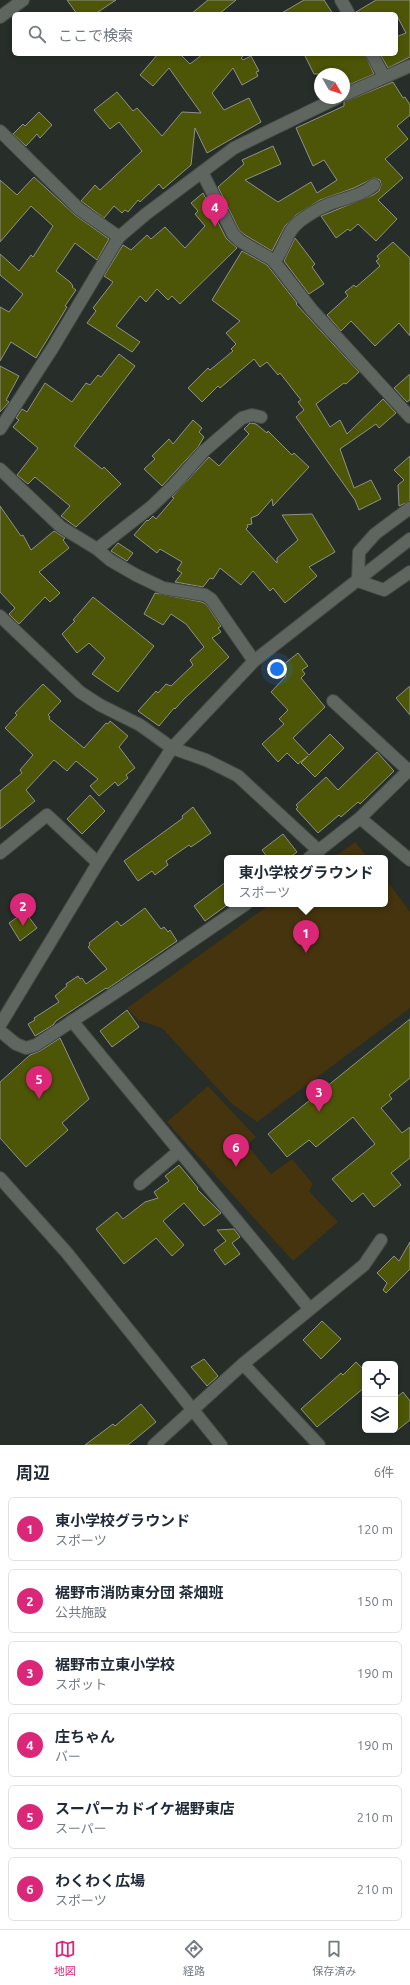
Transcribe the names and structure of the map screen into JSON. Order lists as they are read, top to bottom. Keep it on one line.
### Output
{"north":"bottom right","page":{"search":"ここで検索","pins":["4","2","1","5","3","6"],"popup":["東小学校グラウンド","スポーツ"],"heading":["周辺","6件"],"list":[{"mark":"1","name":"東小学校グラウンド","note":"スポーツ","value":"120 m"},{"mark":"2","name":"裾野市消防東分団 茶畑班","note":"公共施設","value":"150 m"},{"mark":"3","name":"裾野市立東小学校","note":"スポット","value":"190 m"},{"mark":"4","name":"庄ちゃん","note":"バー","value":"190 m"},{"mark":"5","name":"スーパーカドイケ裾野東店","note":"スーパー","value":"210 m"},{"mark":"6","name":"わくわく広場","note":"スポーツ","value":"210 m"}],"nav":["地図","経路","保存済み"]}}
